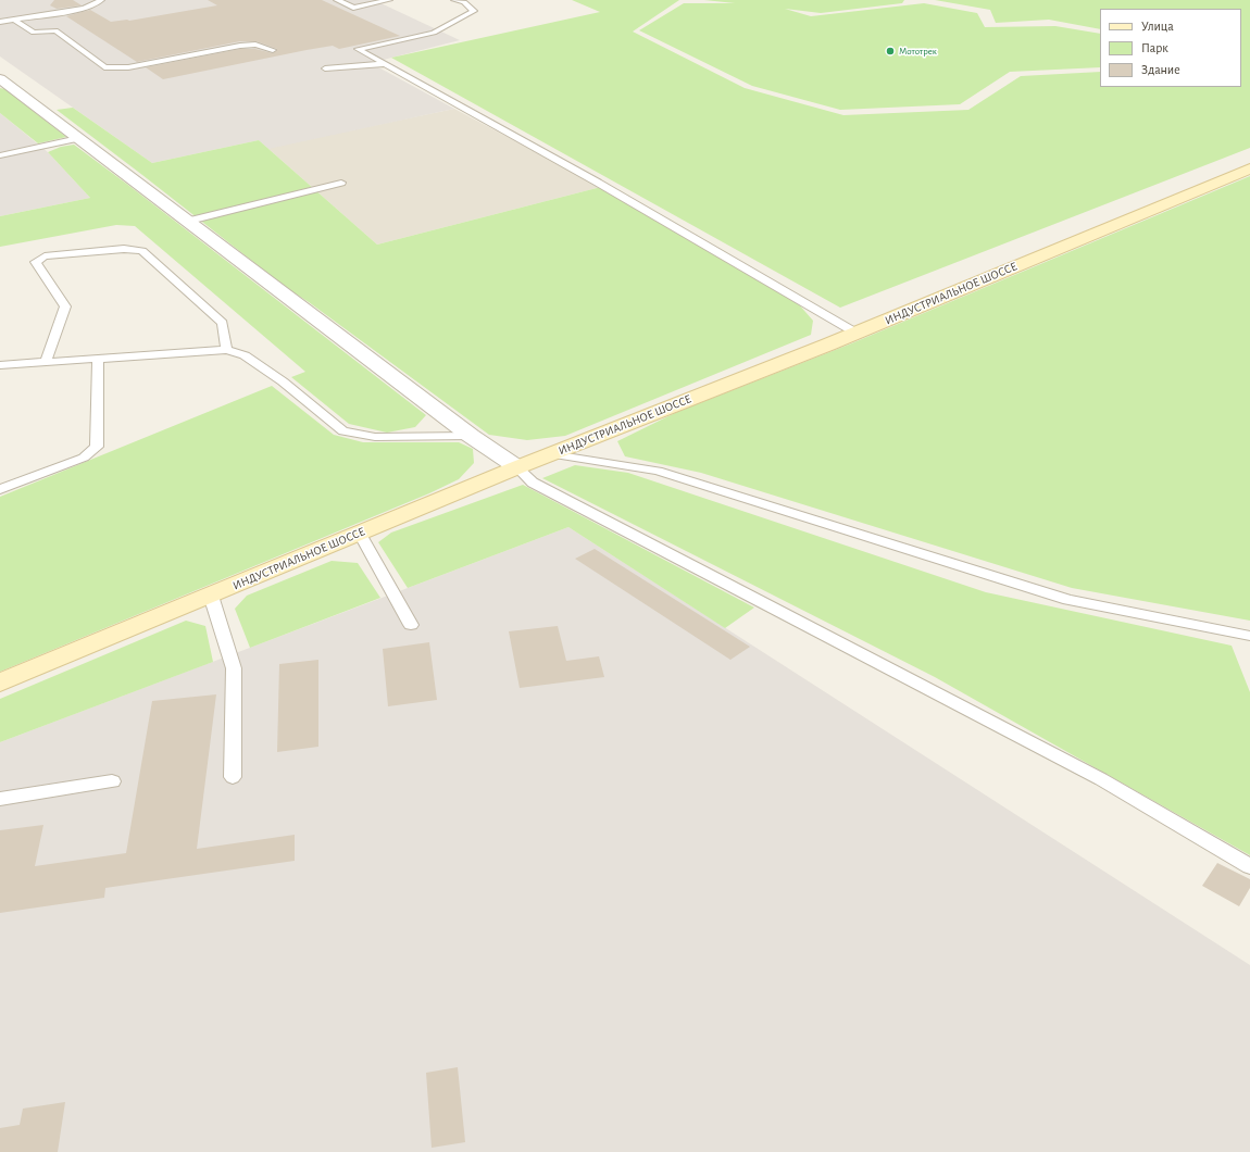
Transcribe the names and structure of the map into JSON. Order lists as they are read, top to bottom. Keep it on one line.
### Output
{"streets":{"main road":["ИНДУСТРИАЛЬНОЕ ШОССЕ"]},"places":["Мототрек"],"legend":["Улица","Парк","Здание"]}
